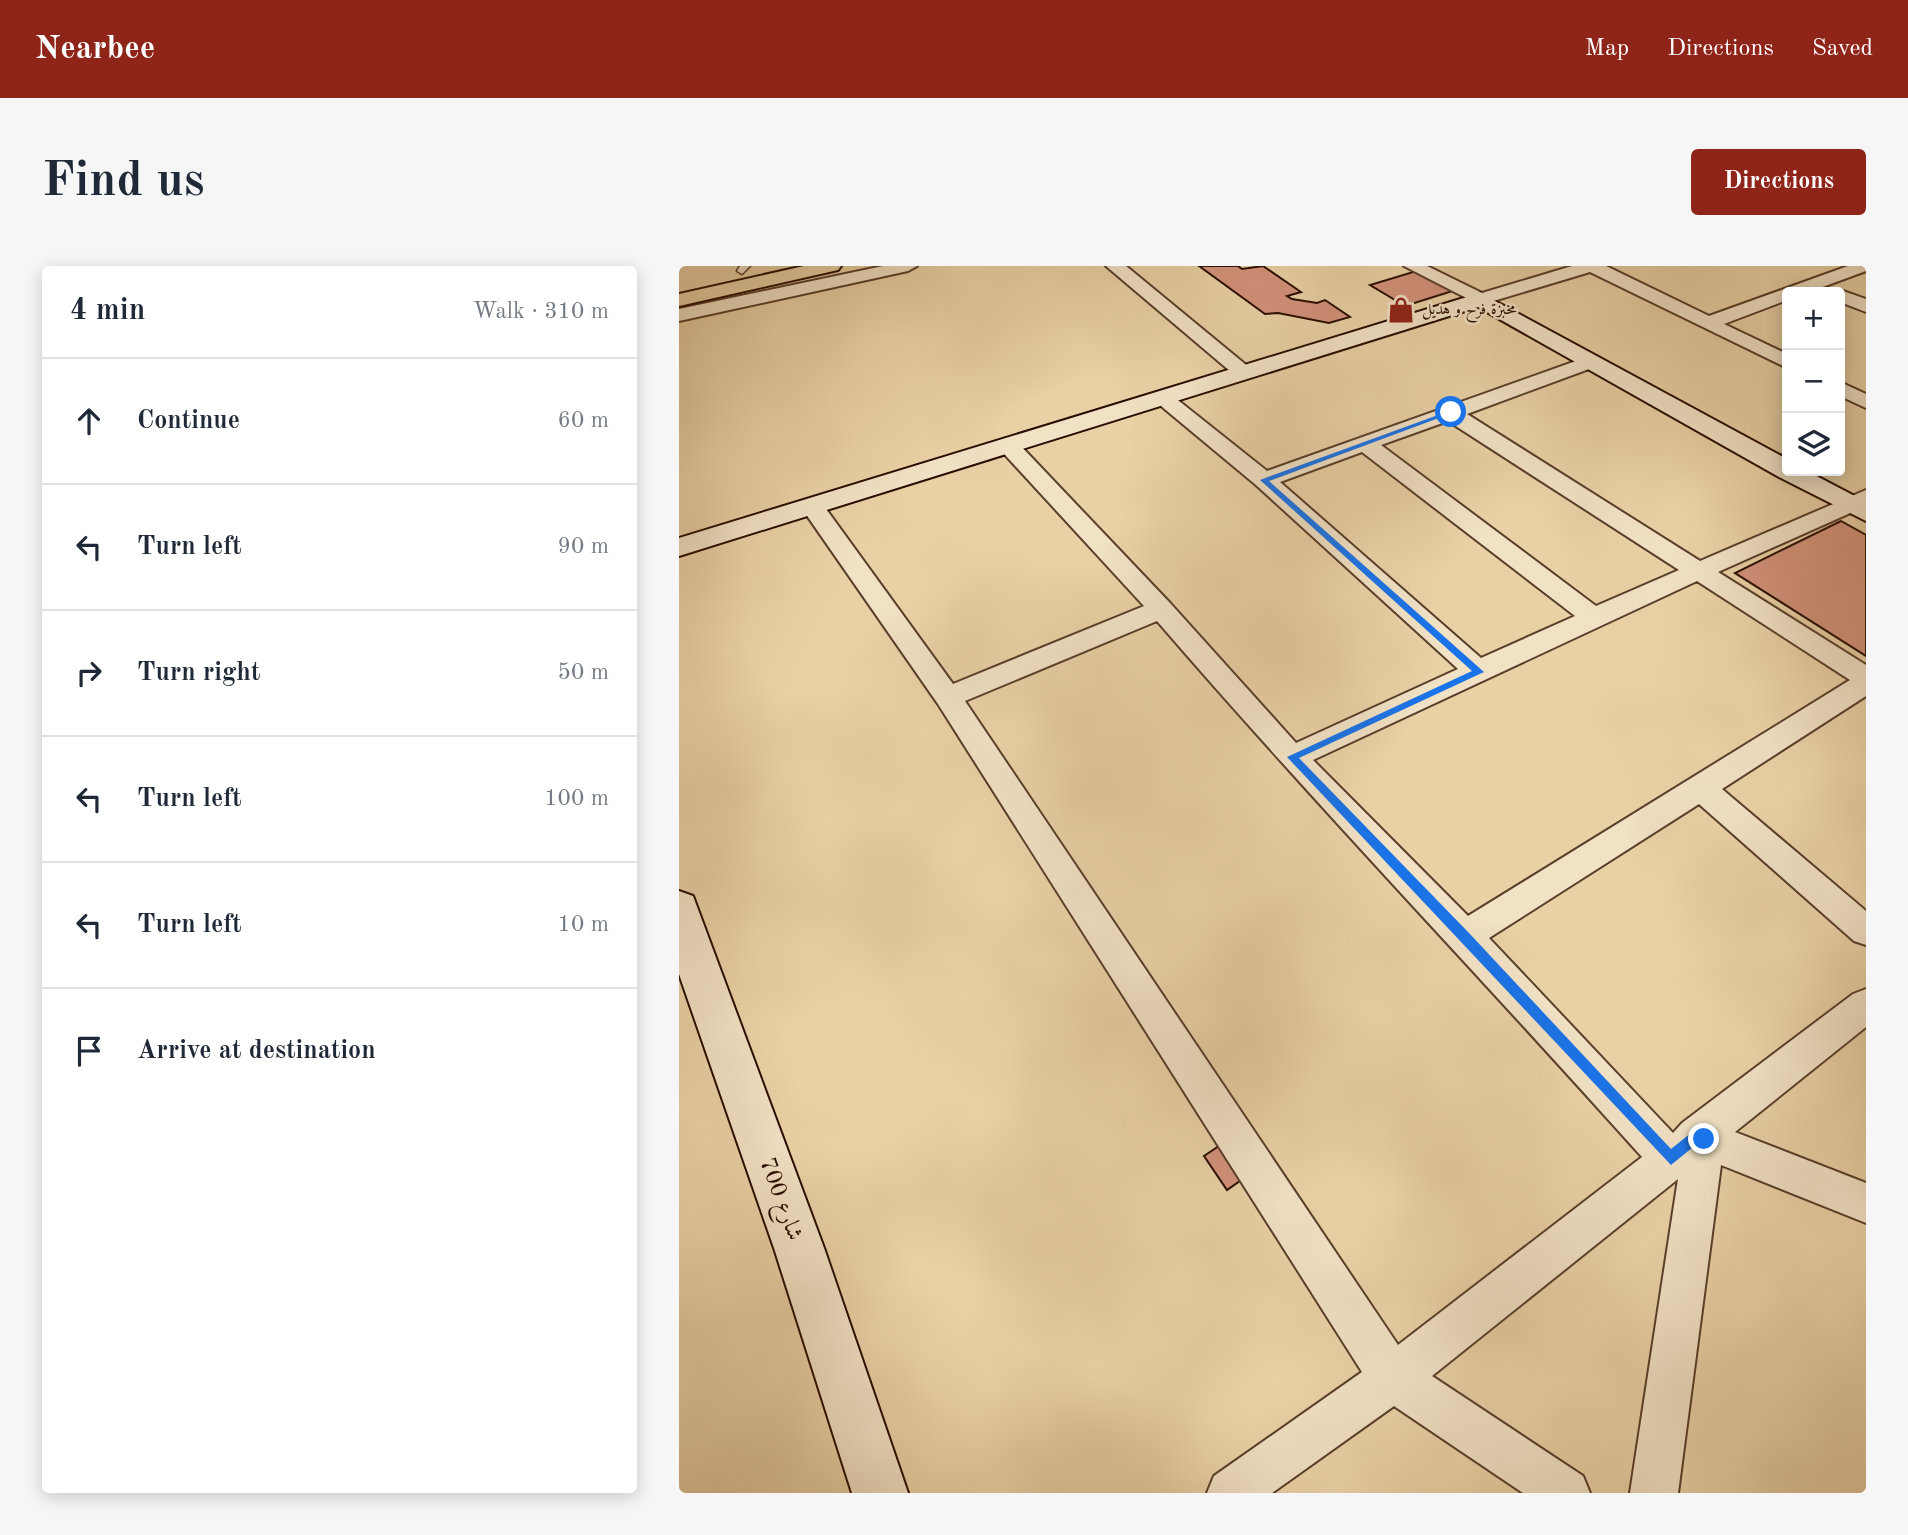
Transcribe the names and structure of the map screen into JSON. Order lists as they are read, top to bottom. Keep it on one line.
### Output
{"streets":{"street":["شارع 700"]},"places":{"shop":["مخبزة فرح و هديل"]},"page":{"header":"Nearbee","nav":["Map","Directions","Saved"],"buttons":"Directions","title":"Find us","heading":["4 min","Walk · 310 m"],"map_buttons":["+","−"],"list":[["Continue","60 m"],["Turn left","90 m"],["Turn right","50 m"],["Turn left","100 m"],["Turn left","10 m"],"Arrive at destination"]}}
